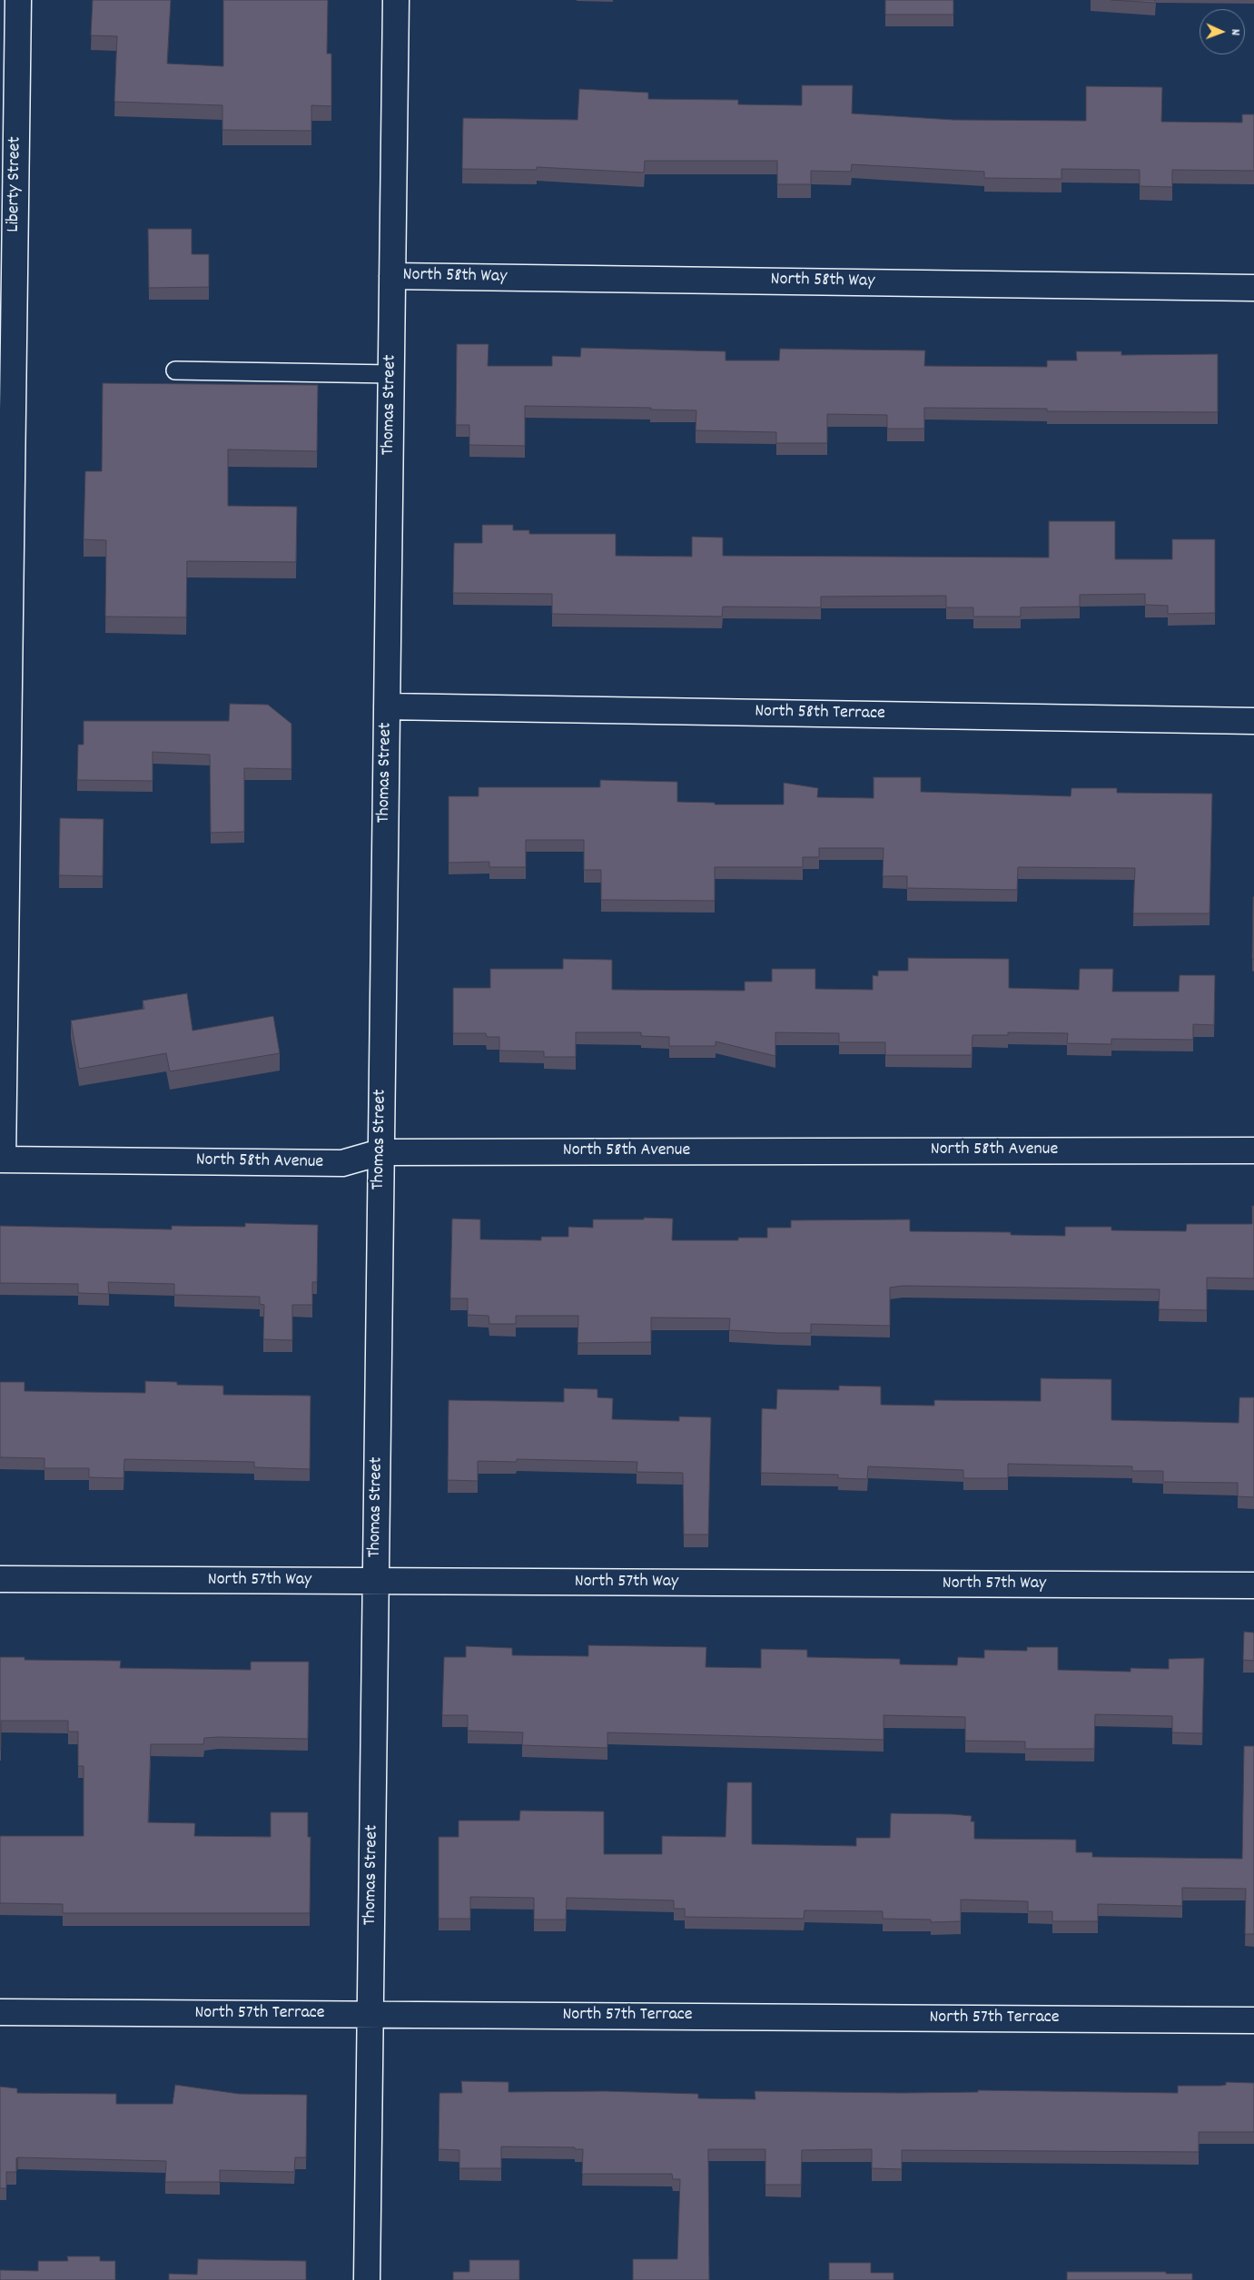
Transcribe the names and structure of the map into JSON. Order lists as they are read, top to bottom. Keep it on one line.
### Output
{"streets":{"street":["Liberty Street","North 58th Way","Thomas Street","North 58th Terrace","North 58th Avenue","North 57th Way","North 57th Terrace"]},"crossings":[["Liberty Street","North 58th Avenue"],["North 58th Way","Thomas Street"],["Thomas Street","North 58th Terrace"],["Thomas Street","North 58th Avenue"],["Thomas Street","North 57th Way"],["Thomas Street","North 57th Terrace"]],"north":"right"}
